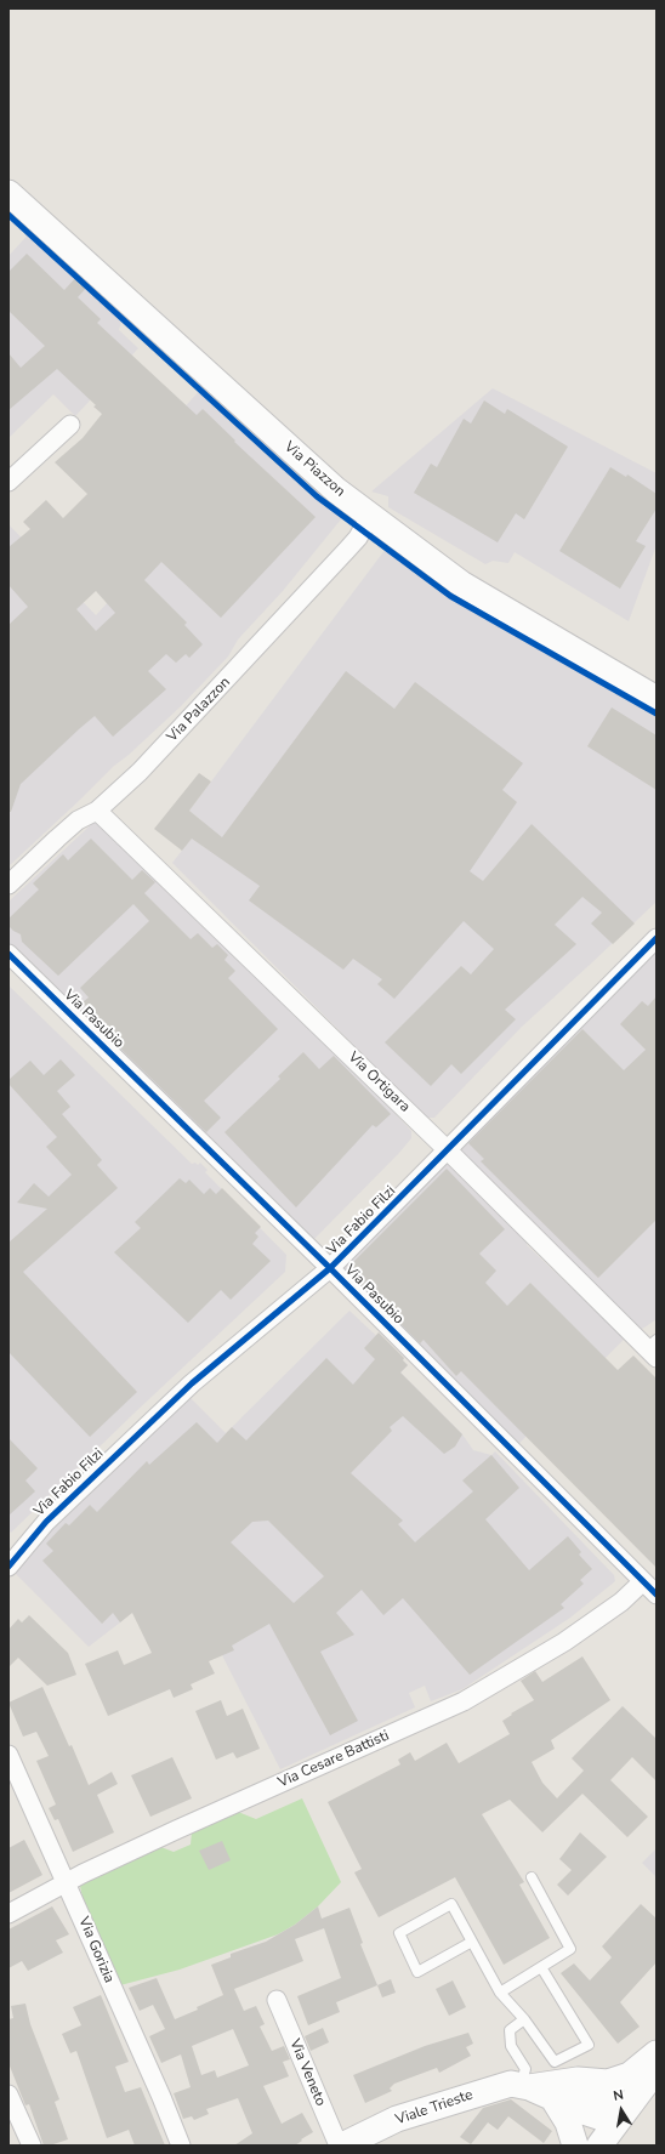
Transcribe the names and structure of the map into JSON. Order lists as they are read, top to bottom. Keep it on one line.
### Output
{"streets":{"street":["Via Piazzon","Via Palazzon","Via Pasubio","Via Ortigara","Via Fabio Filzi","Via Cesare Battisti","Via Gorizia","Via Veneto","Viale Trieste"]},"crossings":[["Via Piazzon","Via Palazzon"],["Via Palazzon","Via Ortigara"],["Via Pasubio","Via Fabio Filzi"],["Via Pasubio","Via Cesare Battisti"],["Via Ortigara","Via Fabio Filzi"],["Via Cesare Battisti","Via Gorizia"],["Via Veneto","Viale Trieste"]],"north":"top"}
